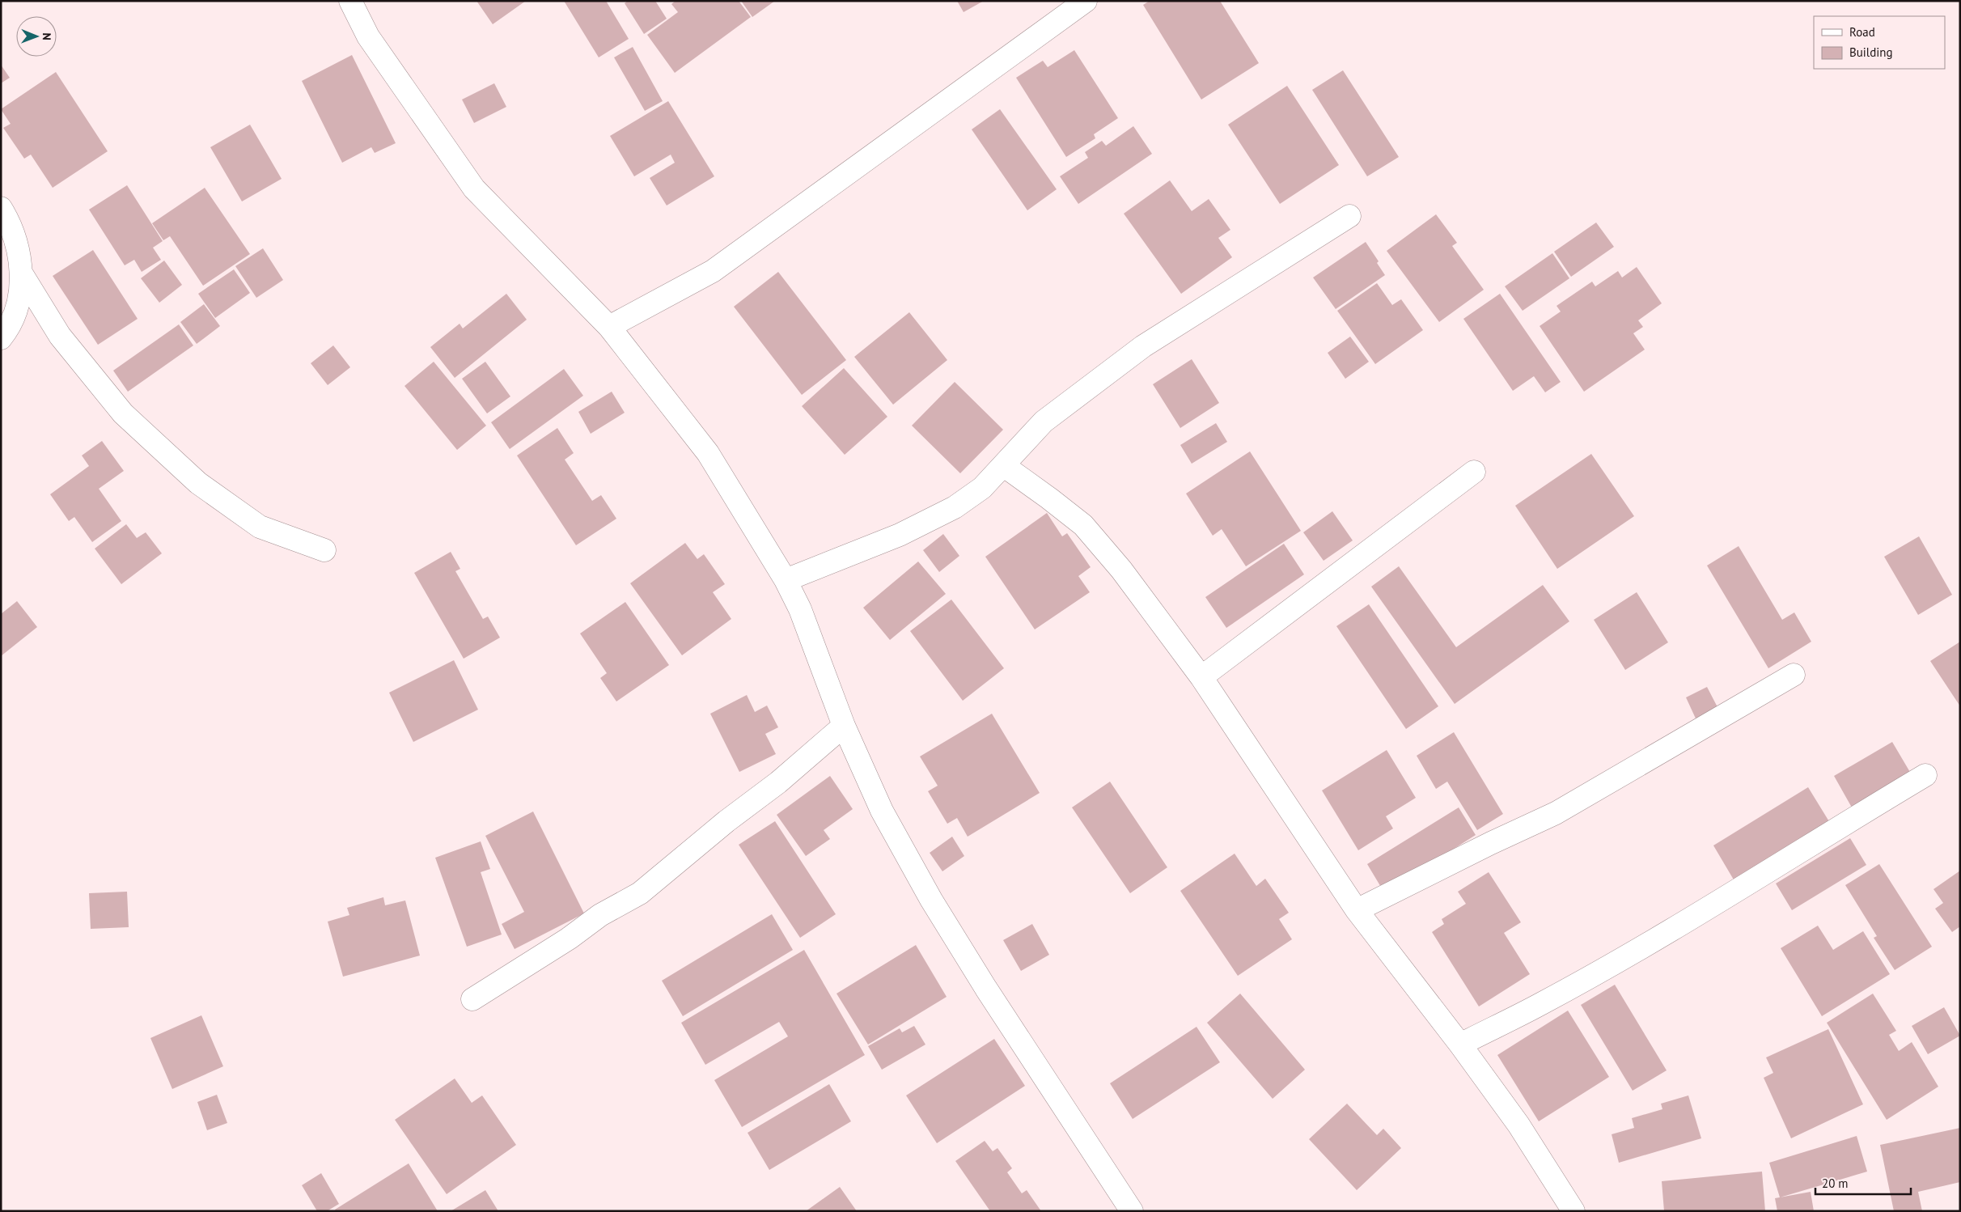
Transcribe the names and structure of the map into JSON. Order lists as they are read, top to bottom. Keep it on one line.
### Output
{"legend":["Road","Building"],"scale_bar":"20 m","north":"right"}
